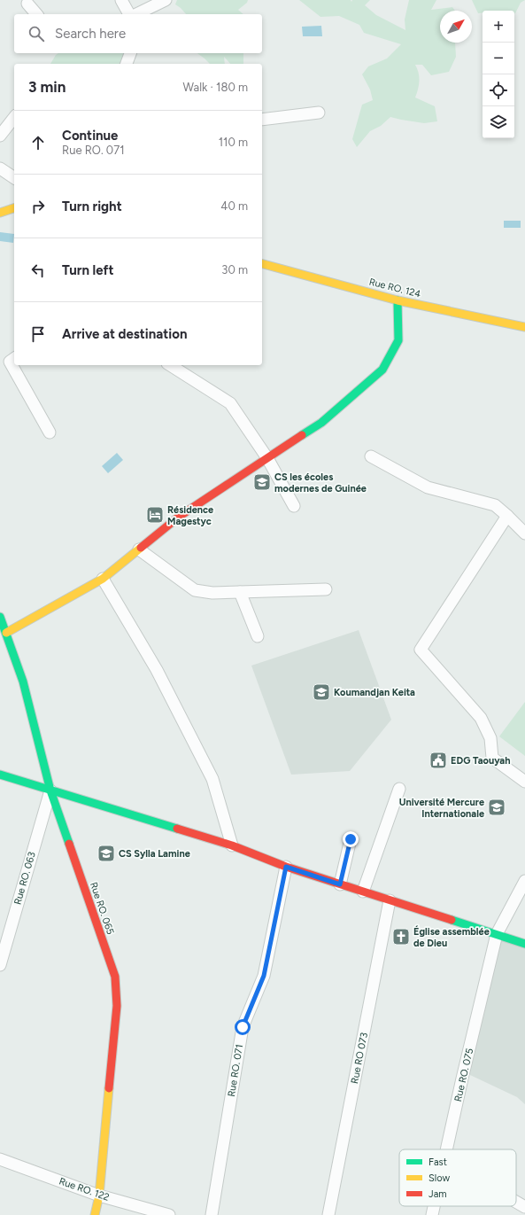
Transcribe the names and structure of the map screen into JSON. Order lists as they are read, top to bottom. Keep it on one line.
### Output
{"streets":{"street":["Rue RO. 124","Rue RO. 063","Rue RO. 065","Rue RO 073","Rue RO. 071","Rue RO. 075","Rue RO. 122"]},"crossings":[["Rue RO. 063","Rue RO. 065"],["Rue RO. 065","Rue RO. 122"]],"places":{"school or university":["CS les écoles modernes de Guinée","Koumandjan Keita","Université Mercure Internationale","CS Sylla Lamine"],"hotel":["Résidence Magestyc"],"public building":["EDG Taouyah"],"church":["Église assemblée de Dieu"]},"legend":["Fast","Slow","Jam"],"north":"top right","page":{"map_buttons":["+","−"],"search":"Search here","heading":["3 min","Walk · 180 m"],"list":[["Continue","Rue RO. 071","110 m"],["Turn right","40 m"],["Turn left","30 m"],"Arrive at destination"]}}
